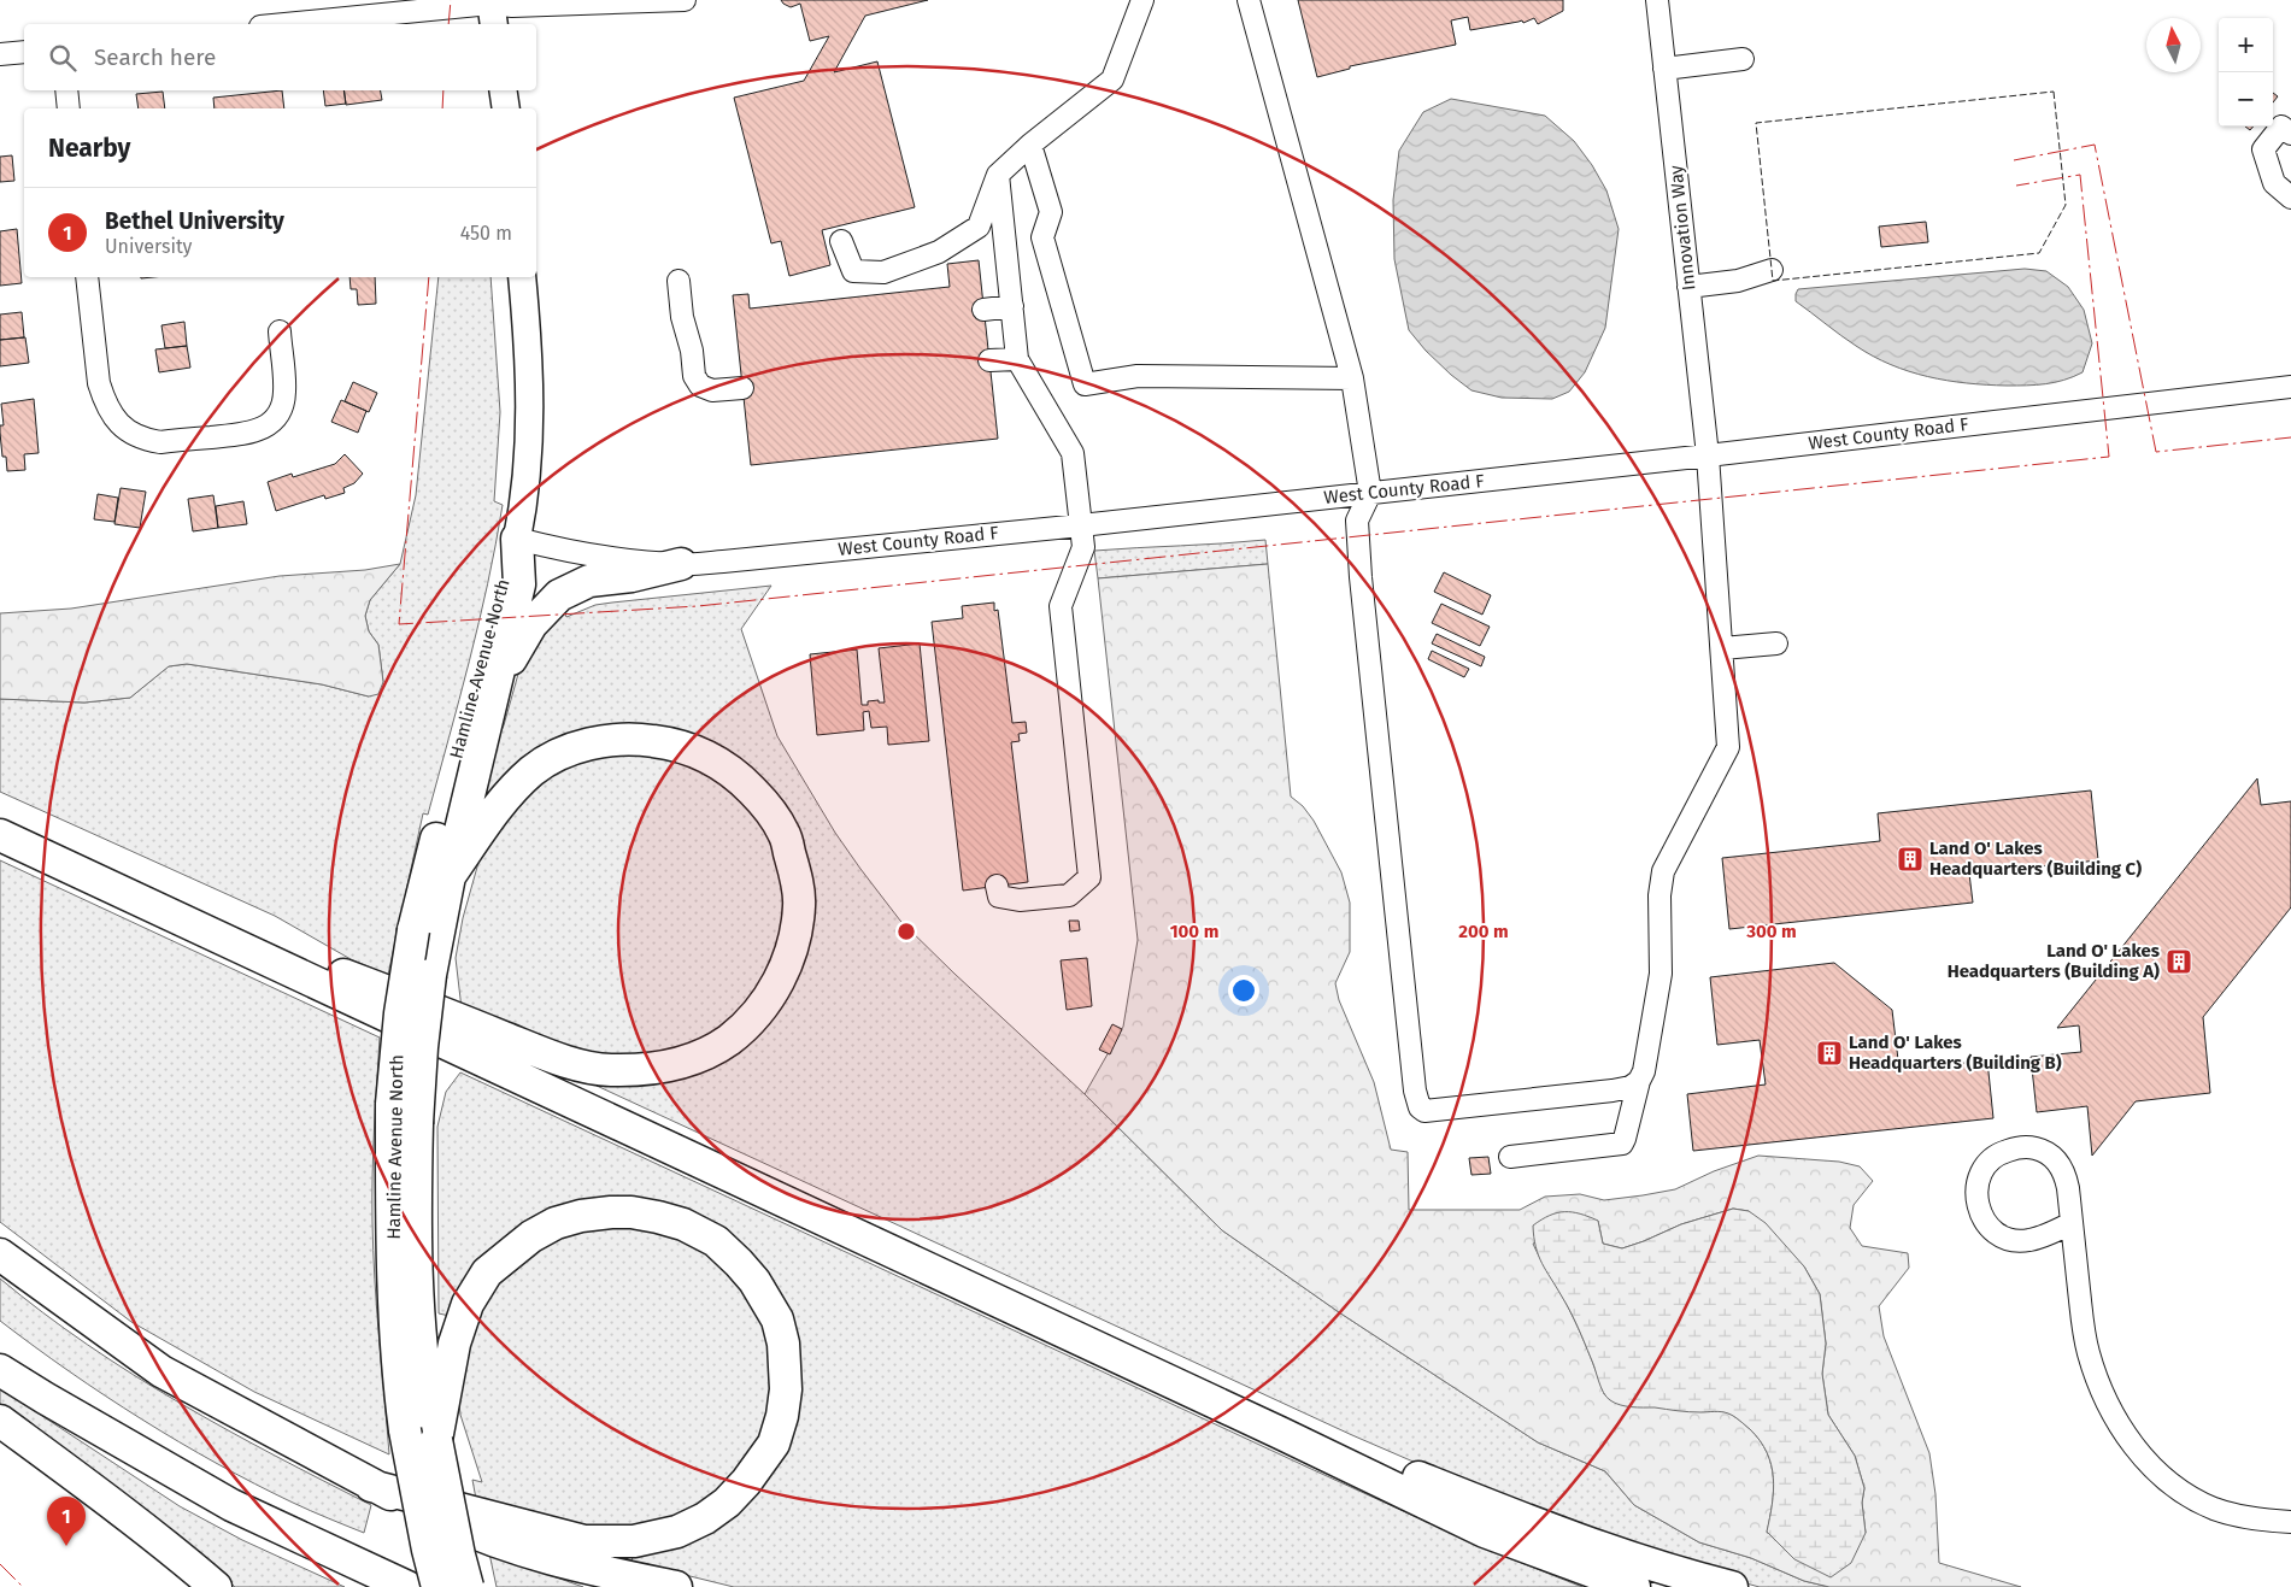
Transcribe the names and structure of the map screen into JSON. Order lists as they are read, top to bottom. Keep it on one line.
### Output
{"streets":{"highway":["Hamline Avenue North"],"street":["Innovation Way","West County Road F"]},"crossings":[["Innovation Way","West County Road F"],["West County Road F","Hamline Avenue North"]],"places":{"building":["Land O' Lakes Headquarters (Building C)","Land O' Lakes Headquarters (Building A)","Land O' Lakes Headquarters (Building B)"]},"north":"top","page":{"map_buttons":["+","−"],"search":"Search here","heading":"Nearby","list":[{"mark":"1","name":"Bethel University","note":"University","value":"450 m"}],"pins":"1"},"rings":["100 m","200 m","300 m"]}
